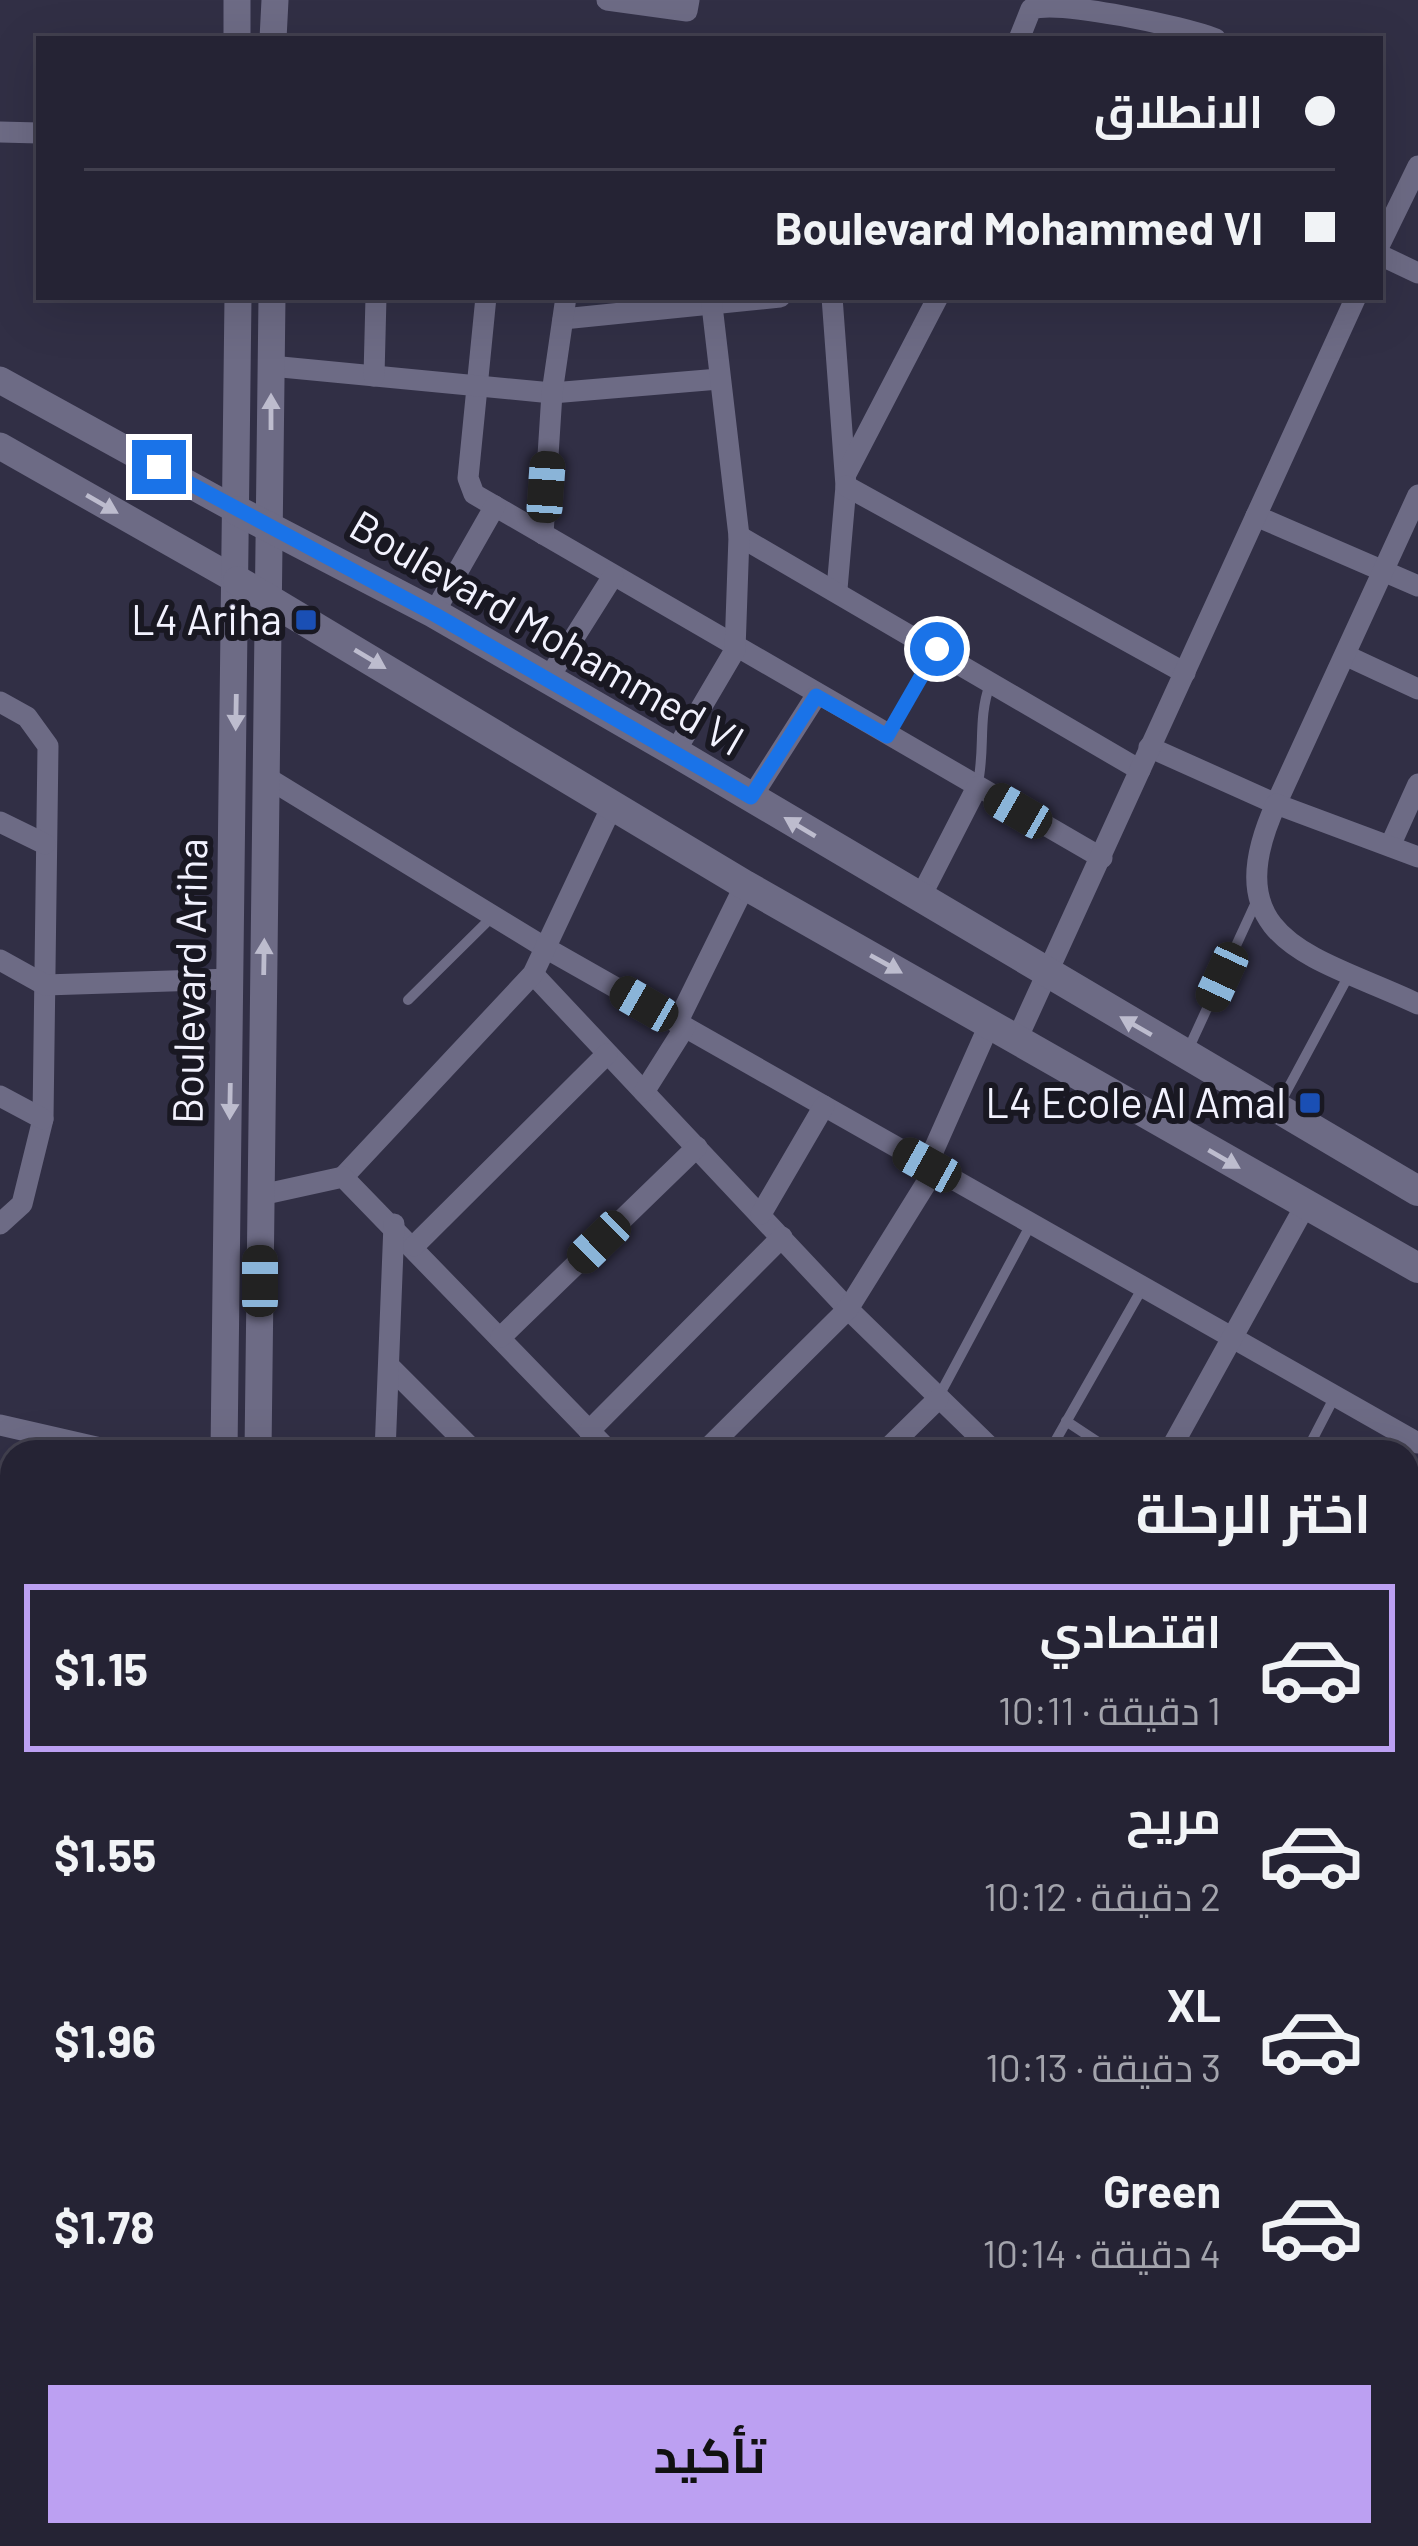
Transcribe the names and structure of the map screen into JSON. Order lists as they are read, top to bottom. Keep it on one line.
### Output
{"streets":{"main road":["Boulevard Mohammed VI"],"street":["Boulevard Ariha"]},"crossings":[["Boulevard Mohammed VI","Boulevard Ariha"]],"places":{"transit":["L4 Ariha","L4 Ecole Al Amal"]},"page":{"banner":["الانطلاق","Boulevard Mohammed VI"],"heading":"اختر الرحلة","list":[{"name":"اقتصادي","note":"1 دقيقة · 10:11","value":"$1.15"},{"name":"مريح","note":"2 دقيقة · 10:12","value":"$1.55"},{"name":"XL","note":"3 دقيقة · 10:13","value":"$1.96"},{"name":"Green","note":"4 دقيقة · 10:14","value":"$1.78"}],"buttons":"تأكيد"}}
